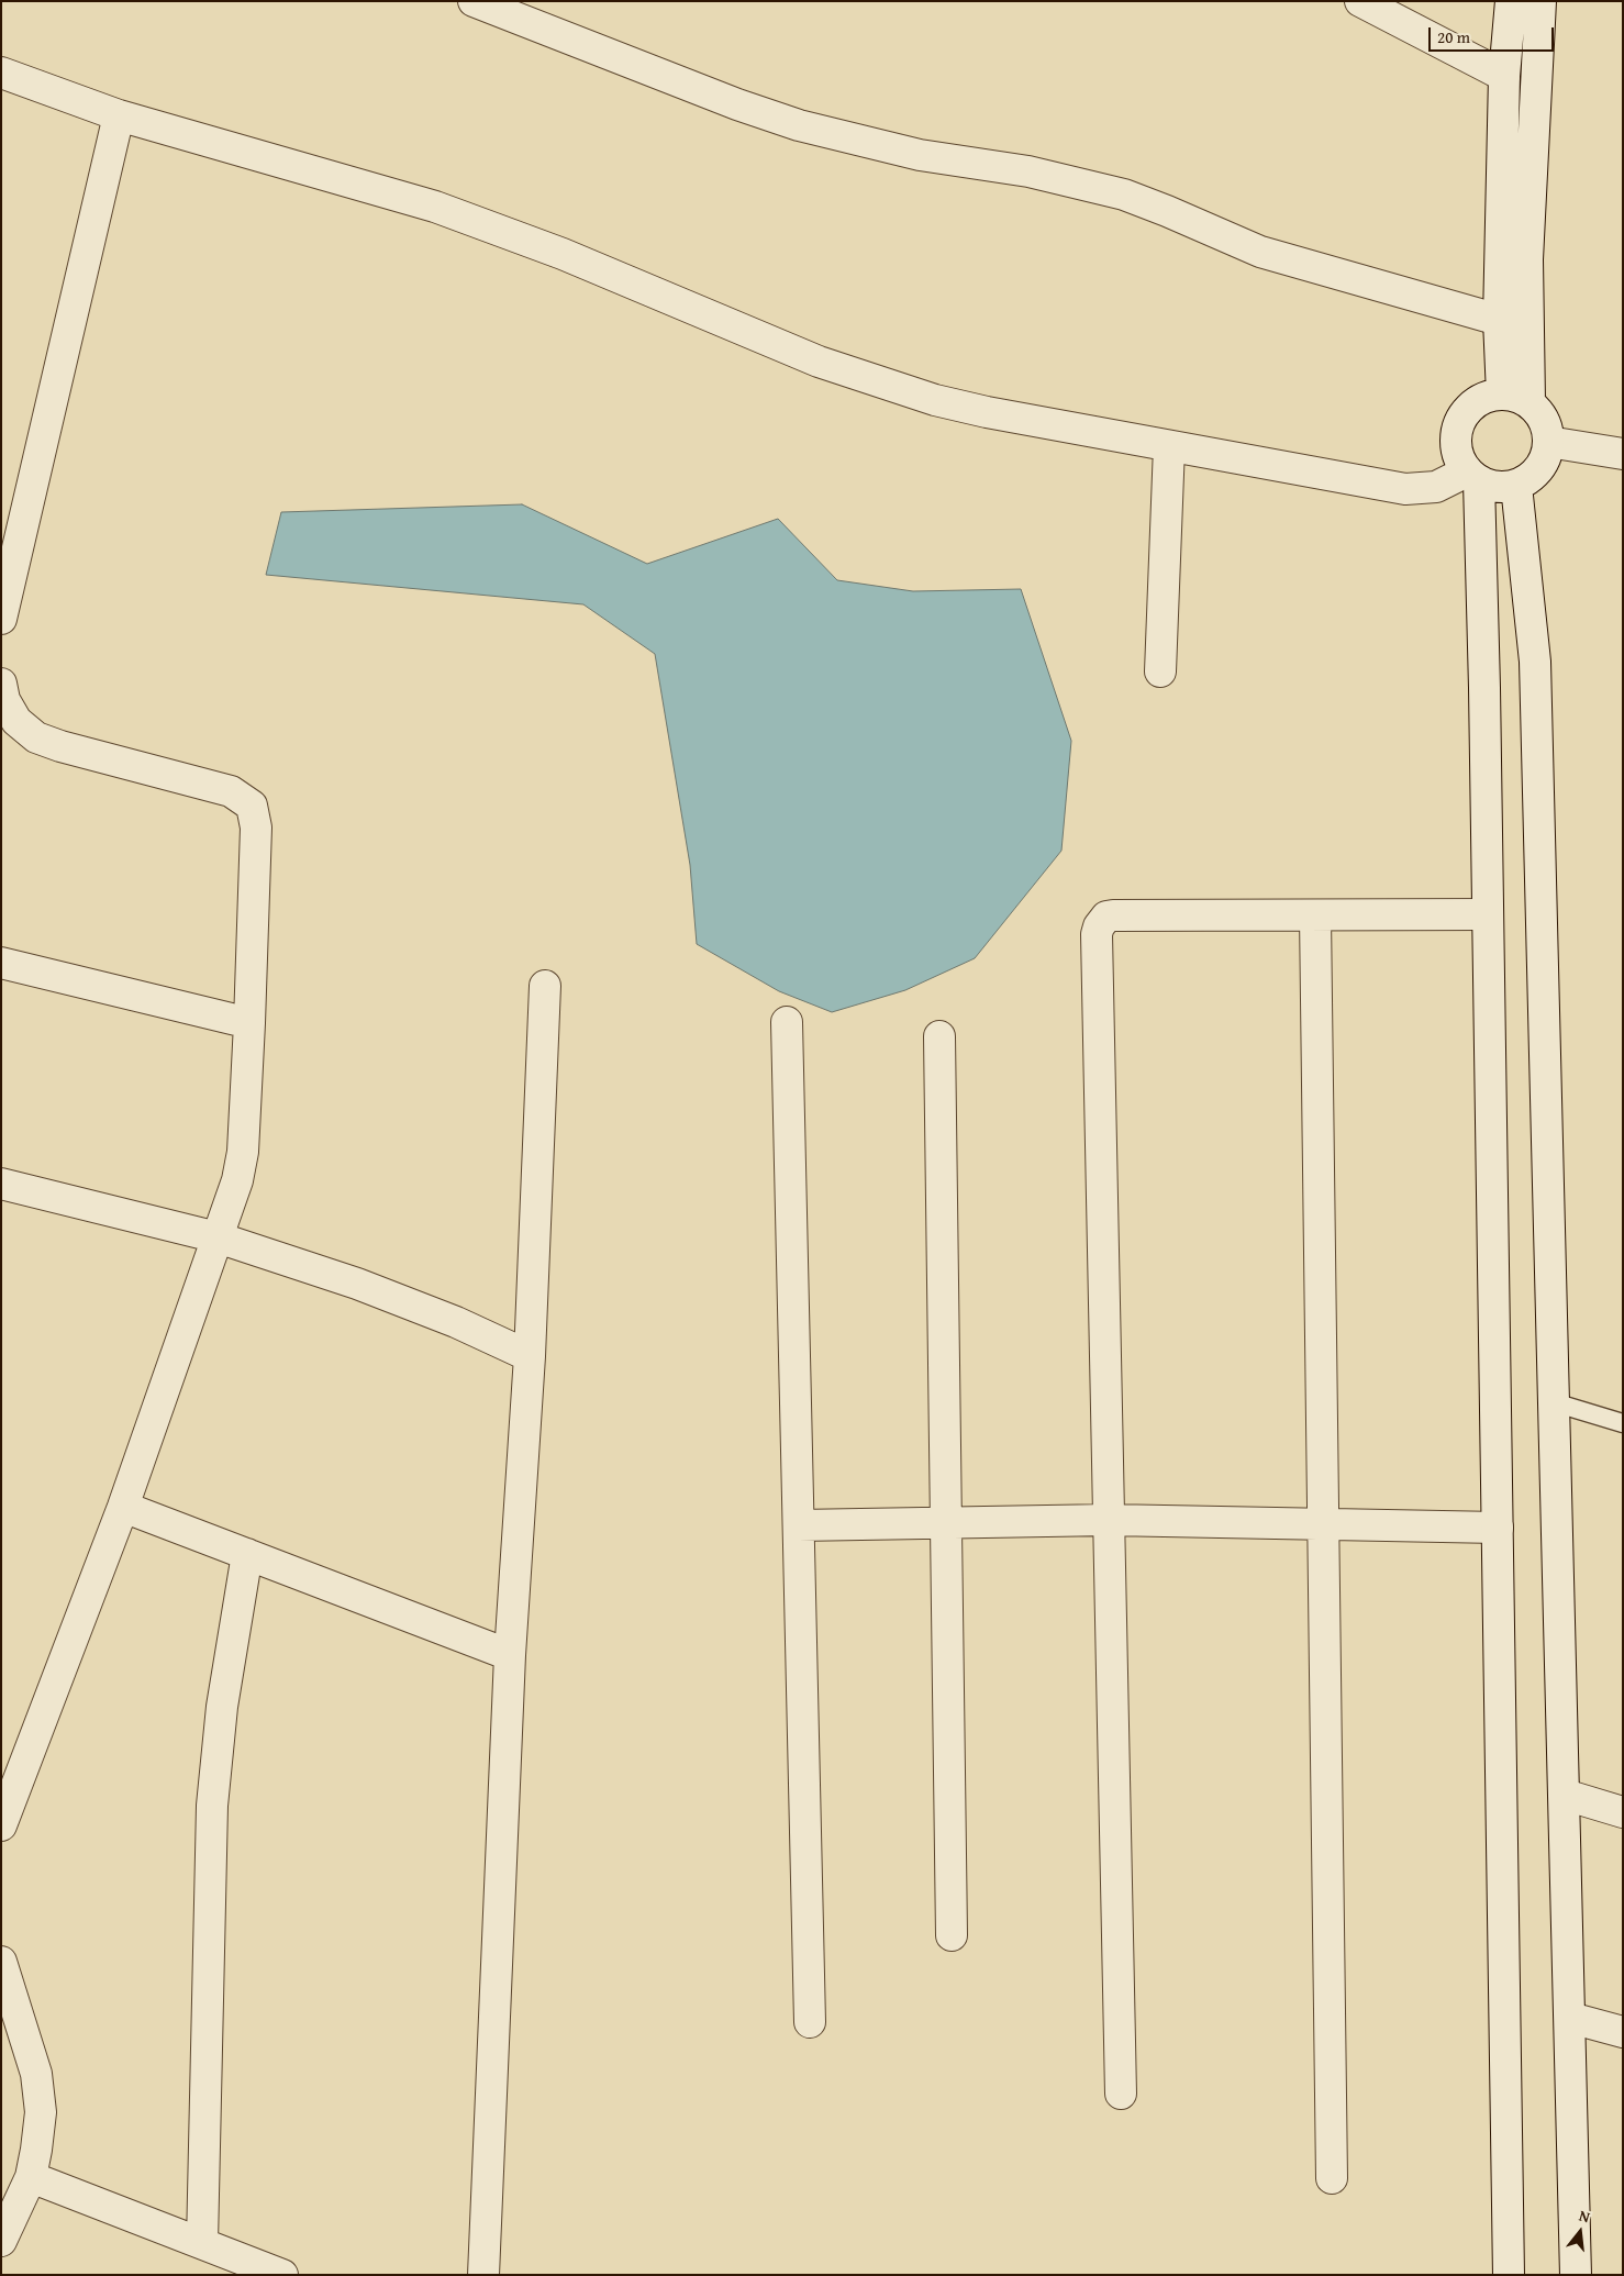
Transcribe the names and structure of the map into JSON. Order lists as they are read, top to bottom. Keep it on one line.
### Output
{"scale_bar":"20 m","north":"top"}
